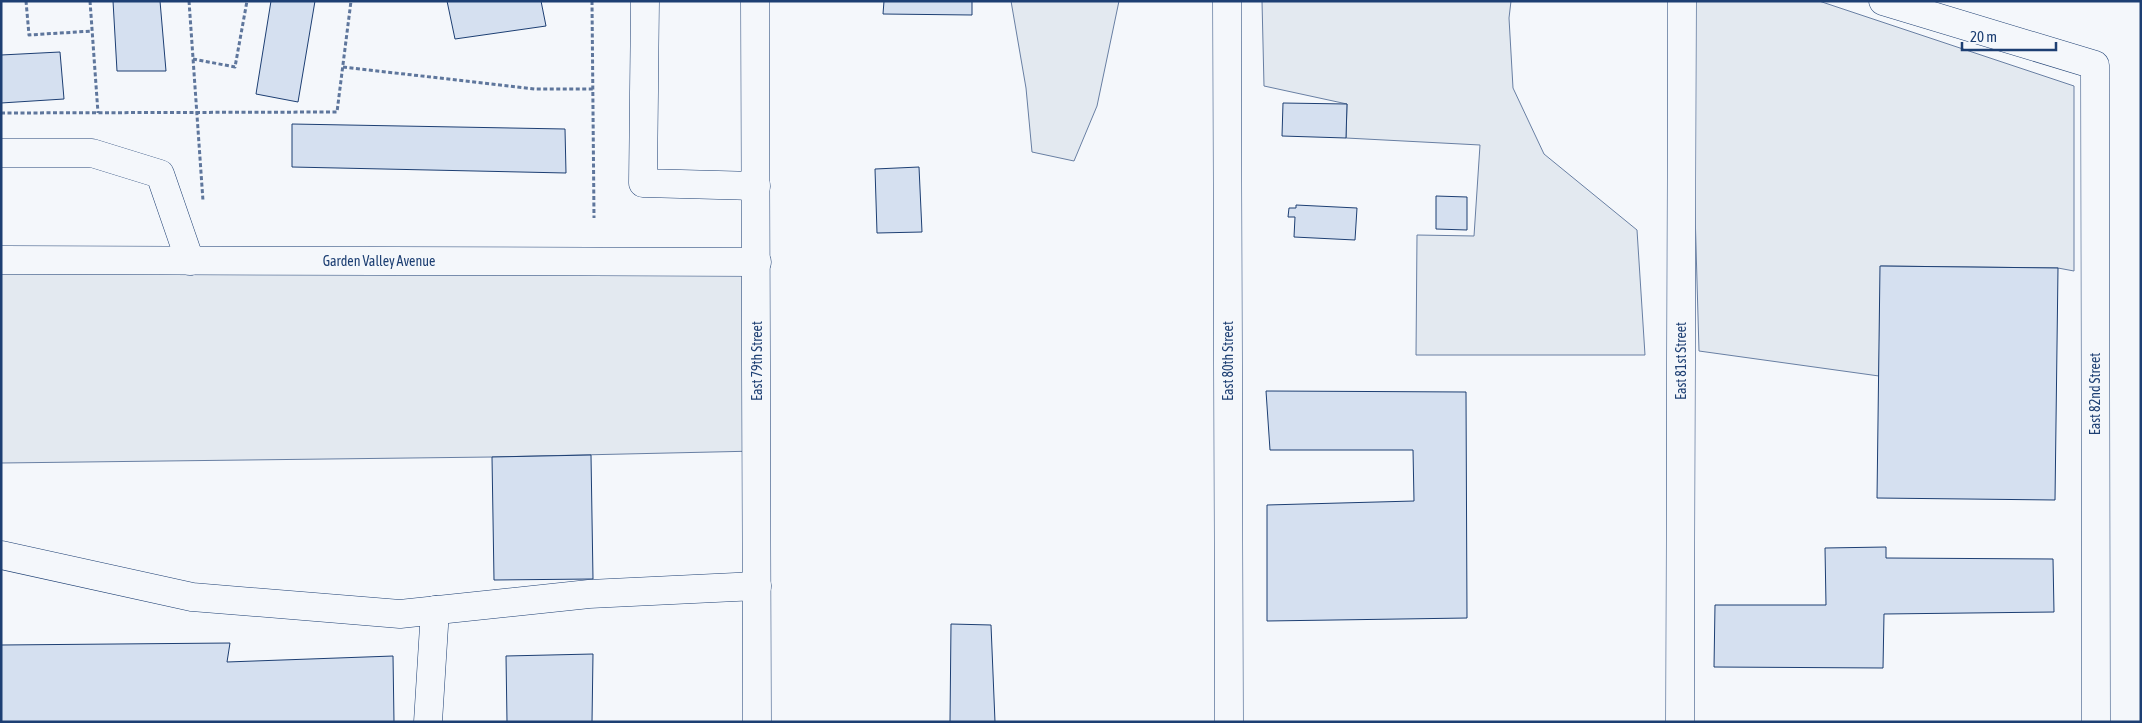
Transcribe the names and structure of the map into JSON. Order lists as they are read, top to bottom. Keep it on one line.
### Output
{"streets":{"street":["Garden Valley Avenue","East 79th Street","East 80th Street","East 81st Street","East 82nd Street"]},"crossings":[["Garden Valley Avenue","East 79th Street"]],"scale_bar":"20 m"}
